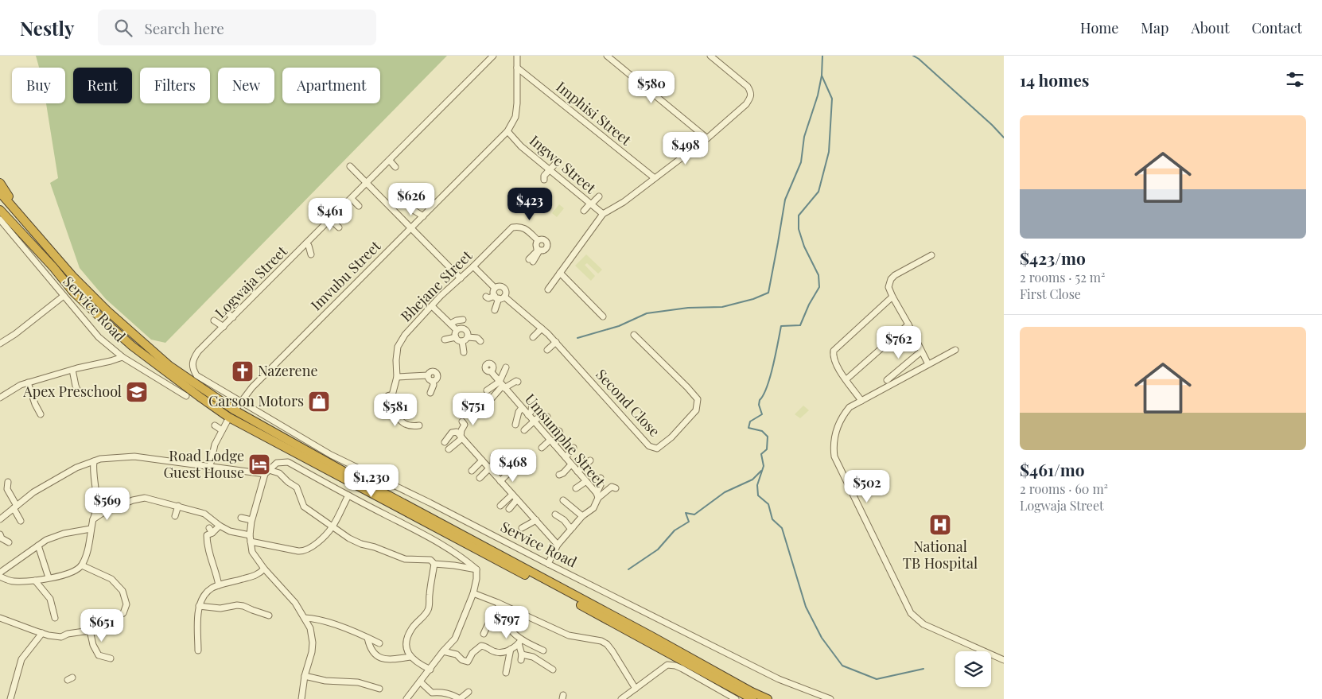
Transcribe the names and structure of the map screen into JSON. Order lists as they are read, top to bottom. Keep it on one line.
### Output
{"streets":{"street":["Imphisi Street","Ingwe Street","Imvubu Street","Logwaja Street","Bhejane Street","Service Road","Second Close","Umsumphe Street"]},"crossings":[["Imphisi Street","Imvubu Street"],["Ingwe Street","Imvubu Street"],["Imvubu Street","Logwaja Street"],["Imvubu Street","Service Road"],["Logwaja Street","Service Road"],["Service Road","Umsumphe Street"]],"places":{"church":["Nazerene"],"school or university":["Apex Preschool"],"shop":["Carson Motors"],"hotel":["Road Lodge Guest House"],"hospital":["National TB Hospital"]},"page":{"header":"Nestly","search":"Search here","nav":["Home","Map","About","Contact"],"heading":"14 homes","chip":["Buy","Rent","Filters","New","Apartment"],"price":["$580","$498","$626","$423","$461","$762","$751","$581","$468","$1,230","$502","$569","$797","$651"],"list":[{"name":"$423/mo","note":"2 rooms · 52 m² · First Close"},{"name":"$461/mo","note":"2 rooms · 60 m² · Logwaja Street"}]}}
